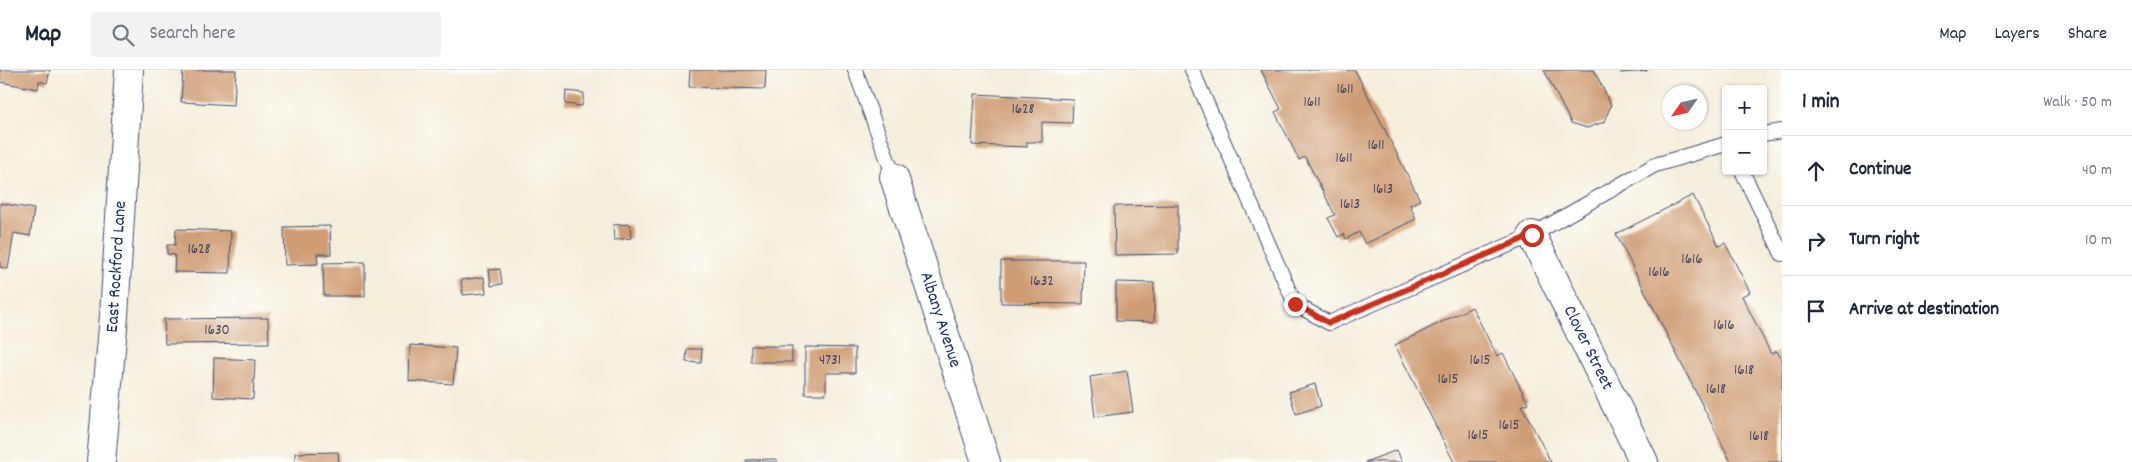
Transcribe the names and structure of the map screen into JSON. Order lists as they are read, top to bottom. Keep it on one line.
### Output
{"streets":{"street":["East Rockford Lane","Albany Avenue","Clover Street"]},"house_numbers":["1611","1611","1628","1611","1611","1613","1613","1628","1616","1616","1632","1616","1630","4731","1615","1618","1615","1618","1615","1615","1618"],"north":"bottom left","page":{"header":"Map","search":"Search here","nav":["Map","Layers","Share"],"heading":["1 min","Walk · 50 m"],"map_buttons":["+","−"],"list":[["Continue","40 m"],["Turn right","10 m"],"Arrive at destination"]}}
